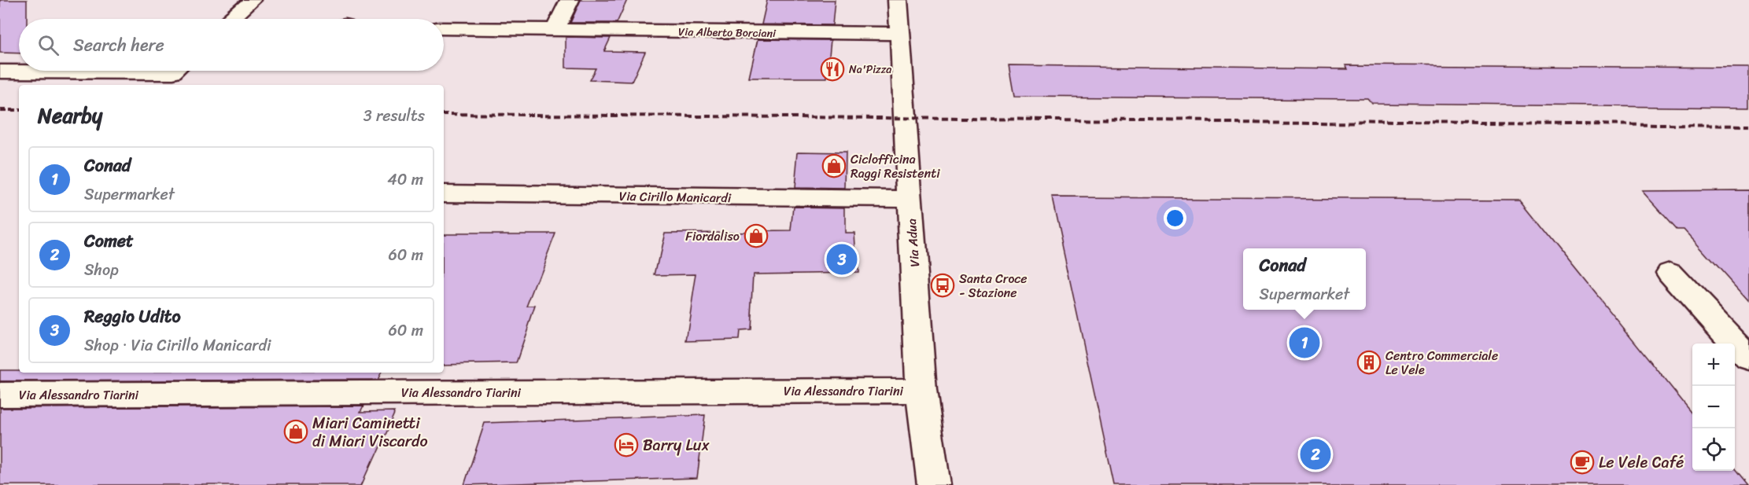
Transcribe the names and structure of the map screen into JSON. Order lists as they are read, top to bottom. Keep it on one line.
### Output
{"streets":{"street":["Via Alberto Borciani","Via Cirillo Manicardi","Via Adua","Via Alessandro Tiarini"]},"crossings":[["Via Alberto Borciani","Via Adua"],["Via Cirillo Manicardi","Via Adua"],["Via Adua","Via Alessandro Tiarini"]],"places":{"restaurant":["Na'Pizza"],"shop":["Ciclofficina Raggi Resistenti","Fiordaliso","Miari Caminetti di Miari Viscardo"],"bus stop":["Santa Croce - Stazione"],"building":["Centro Commerciale Le Vele"],"hotel":["Barry Lux"],"cafe":["Le Vele Café"]},"page":{"search":"Search here","heading":["Nearby","3 results"],"list":[{"mark":"1","name":"Conad","note":"Supermarket","value":"40 m"},{"mark":"2","name":"Comet","note":"Shop","value":"60 m"},{"mark":"3","name":"Reggio Udito","note":"Shop · Via Cirillo Manicardi","value":"60 m"}],"pins":["3","1","2"],"popup":["Conad","Supermarket"],"map_buttons":["+","−"]}}
